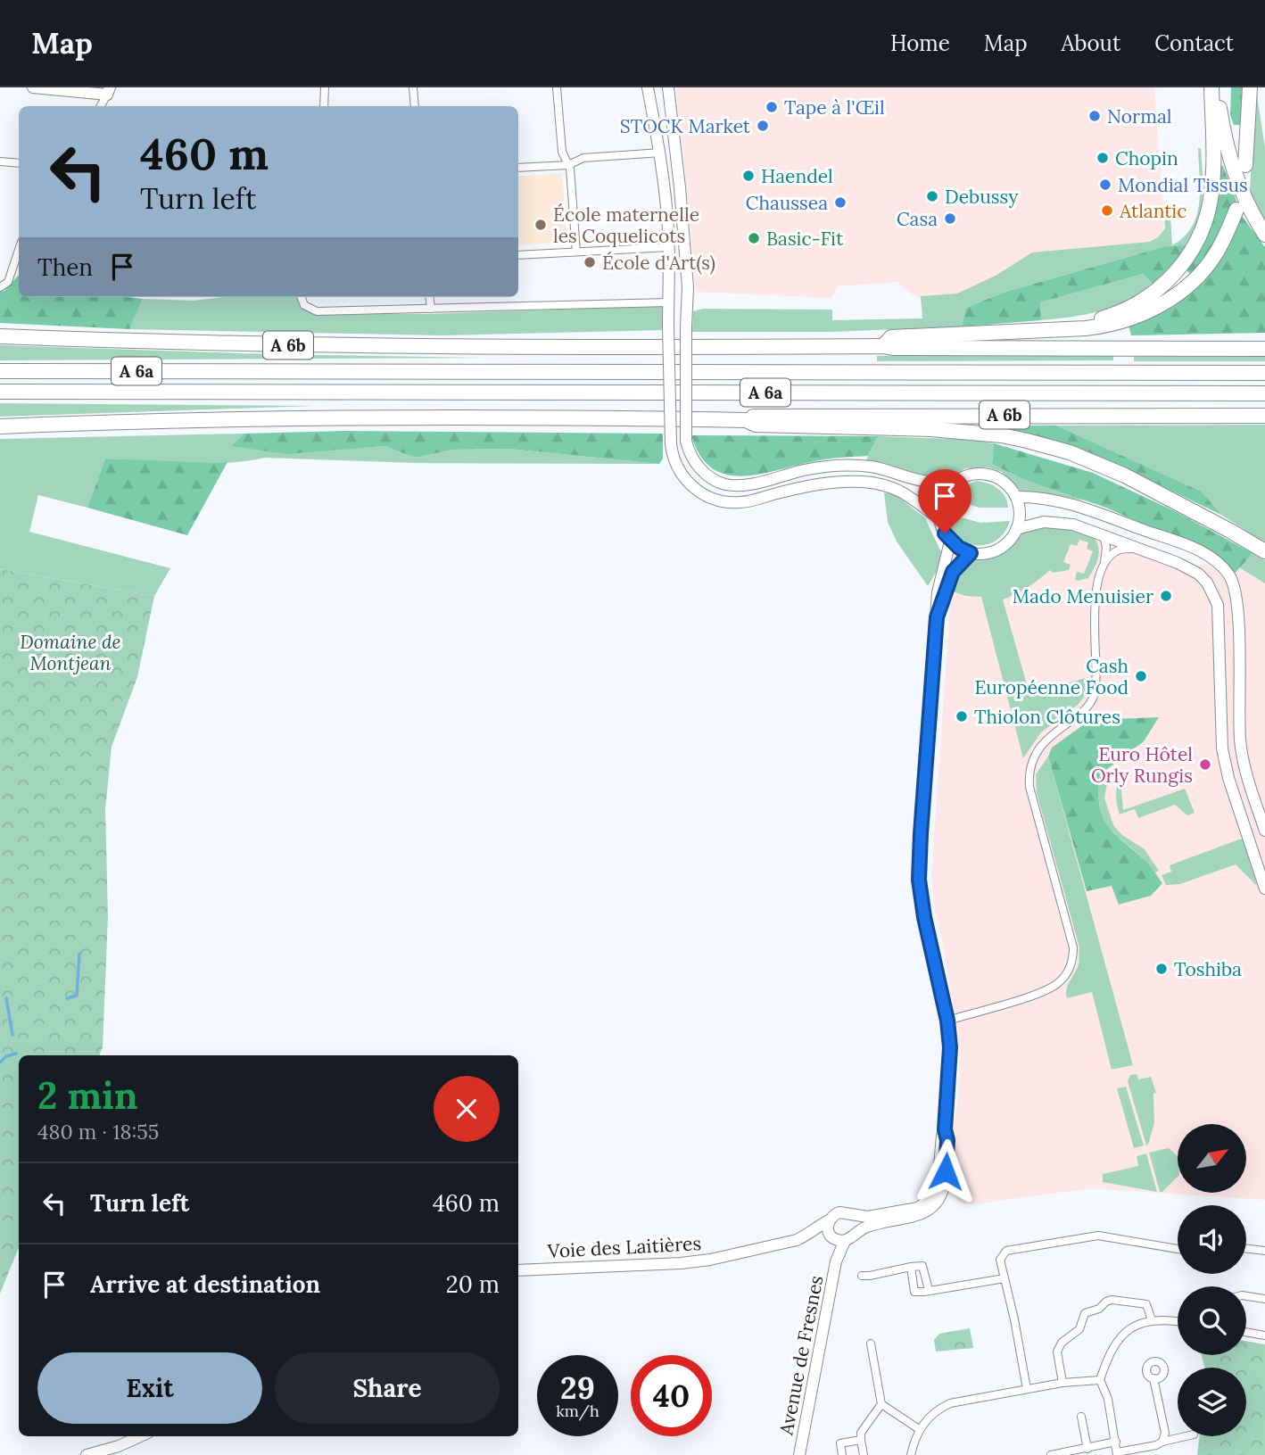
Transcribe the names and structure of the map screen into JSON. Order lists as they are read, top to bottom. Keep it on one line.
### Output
{"streets":{"highway":["A 6b","A 6a"],"street":["Voie des Laitières","Avenue de Fresnes"]},"crossings":[["Voie des Laitières","Avenue de Fresnes"]],"parks":["Domaine de Montjean"],"places":["Tape à l'Œil","Normal","STOCK Market","Chopin","Haendel","Mondial Tissus","Debussy","Chaussea","Atlantic","Casa","École maternelle les Coquelicots","Basic-Fit","École d'Art(s)","Mado Menuisier","Cash Européenne Food","Thiolon Clôtures","Euro Hôtel Orly Rungis","Toshiba"],"north":"top right","page":{"header":"Map","nav":["Home","Map","About","Contact"],"turn":["460 m","Turn left"],"then":"Then","heading":["2 min","480 m · 18:55"],"list":[{"name":"Turn left","value":"460 m"},{"name":"Arrive at destination","value":"20 m"}],"buttons":["Exit","Share"],"speed":"29 km/h","limit":"40"}}
